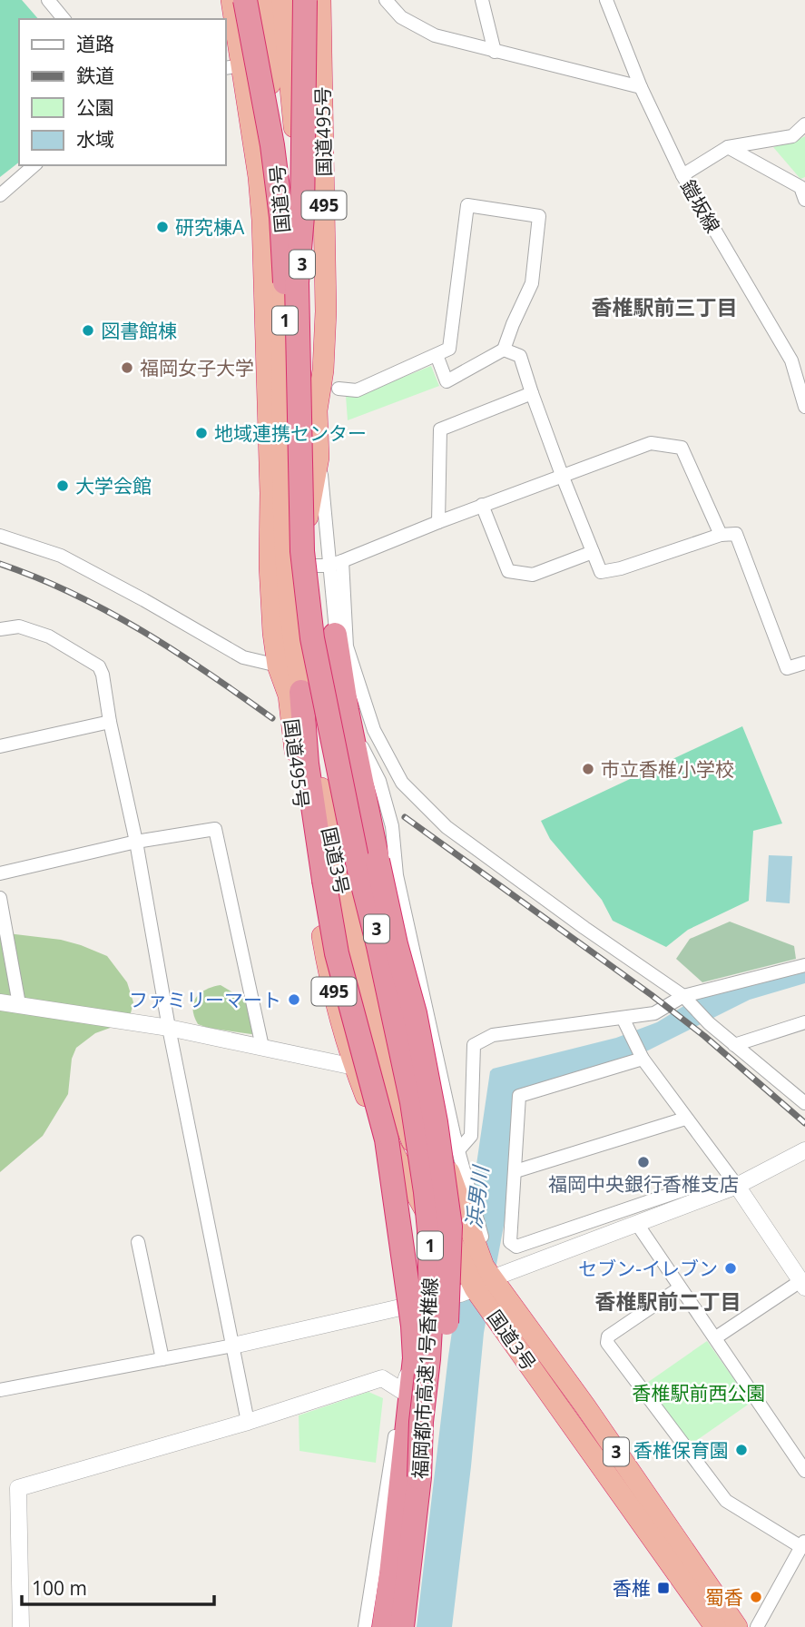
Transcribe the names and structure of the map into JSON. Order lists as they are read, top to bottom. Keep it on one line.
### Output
{"streets":{"highway":["国道495号","国道3号","495","3","1","福岡都市高速1号香椎線"],"street":["鎧坂線"]},"crossings":[["国道495号","国道3号"],["1","福岡都市高速1号香椎線"]],"districts":["香椎駅前三丁目","香椎駅前二丁目"],"water":["浜男川"],"parks":["香椎駅前西公園"],"places":{"other":["研究棟A","図書館棟","福岡女子大学","地域連携センター","大学会館","市立香椎小学校","ファミリーマート","福岡中央銀行香椎支店","セブン-イレブン","香椎保育園","蜀香"],"transit":["香椎"]},"legend":["道路","鉄道","公園","水域"],"scale_bar":"100 m"}
